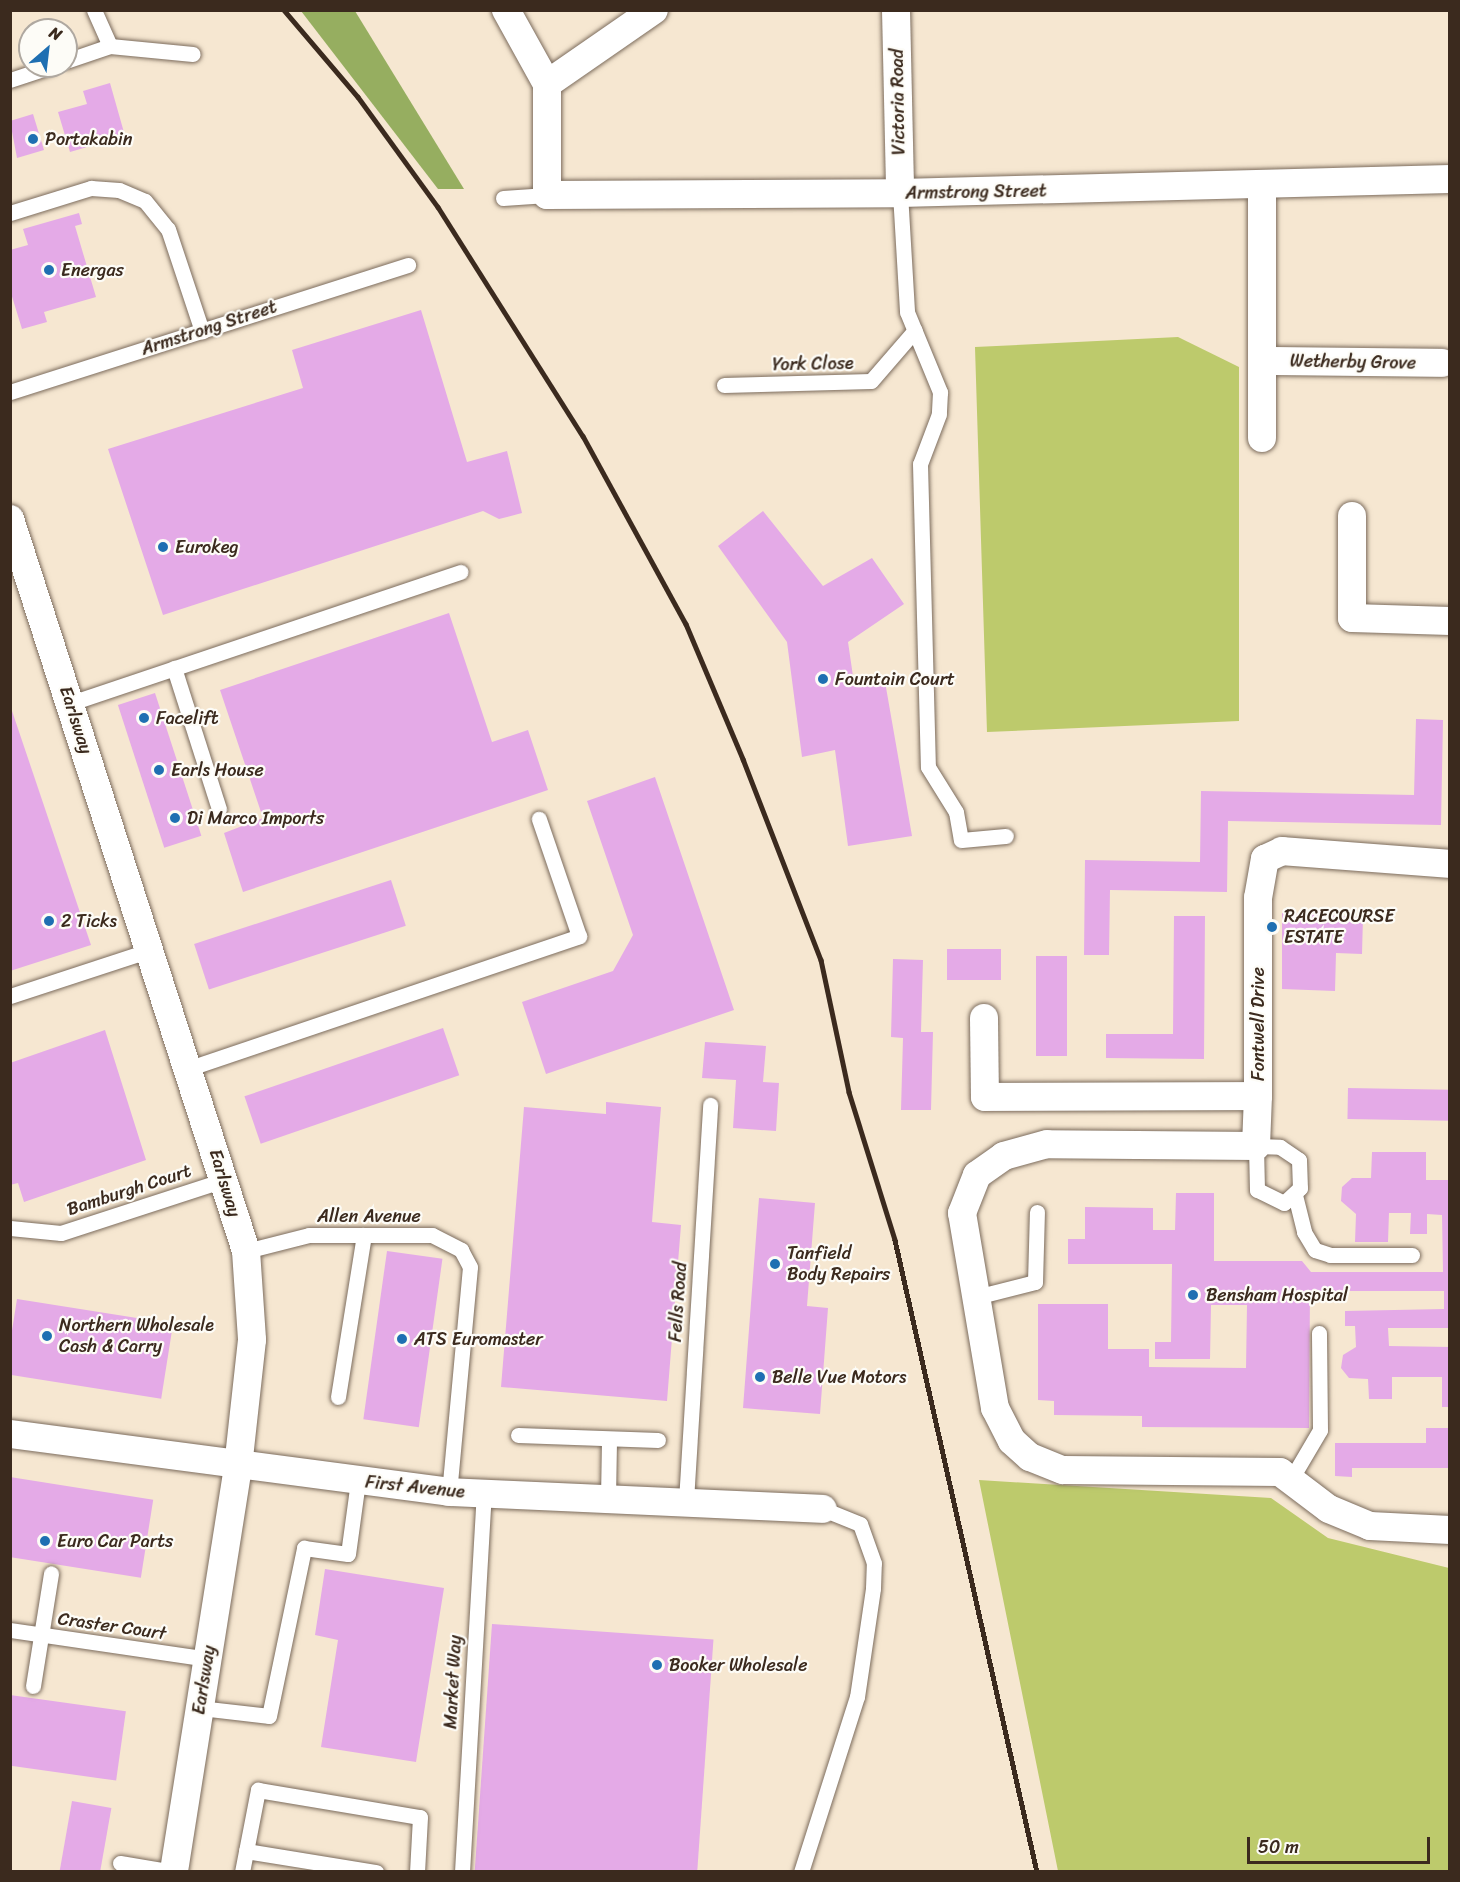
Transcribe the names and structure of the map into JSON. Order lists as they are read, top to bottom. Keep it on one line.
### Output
{"streets":{"street":["Victoria Road","Armstrong Street","Wetherby Grove","Earlsway","Fontwell Drive","First Avenue"],"lane":["York Close","Bamburgh Court","Allen Avenue","Fells Road","Craster Court","Market Way"]},"crossings":[["Victoria Road","Armstrong Street"],["Armstrong Street","Wetherby Grove"],["Earlsway","Bamburgh Court"],["Earlsway","Allen Avenue"],["Earlsway","First Avenue"],["Earlsway","Craster Court"],["Allen Avenue","First Avenue"],["Fells Road","First Avenue"],["First Avenue","Market Way"]],"places":["Portakabin","Energas","Eurokeg","Fountain Court","Facelift","Earls House","Di Marco Imports","2 Ticks","RACECOURSE ESTATE","Tanfield Body Repairs","Bensham Hospital","Northern Wholesale Cash & Carry","ATS Euromaster","Belle Vue Motors","Euro Car Parts","Booker Wholesale"],"scale_bar":"50 m","north":"top right"}
